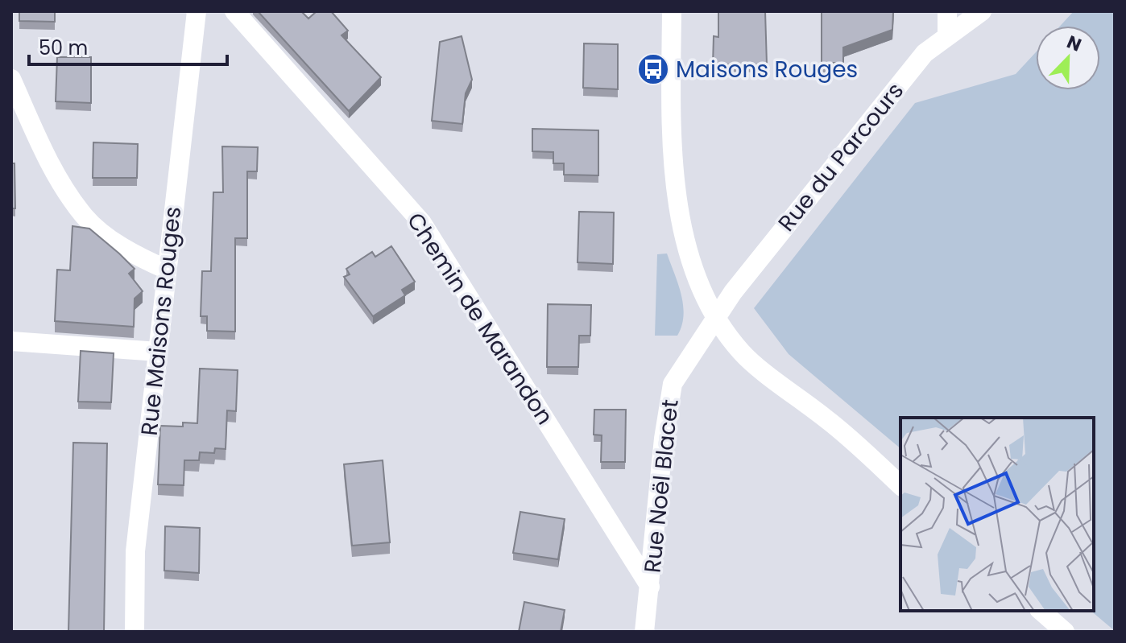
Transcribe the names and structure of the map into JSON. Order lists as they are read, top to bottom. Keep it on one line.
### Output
{"streets":{"street":["Rue du Parcours","Chemin de Marandon","Rue Maisons Rouges","Rue Noël Blacet"]},"crossings":[["Rue du Parcours","Rue Noël Blacet"],["Chemin de Marandon","Rue Noël Blacet"]],"places":{"bus stop":["Maisons Rouges"]},"scale_bar":"50 m","north":"top right"}
